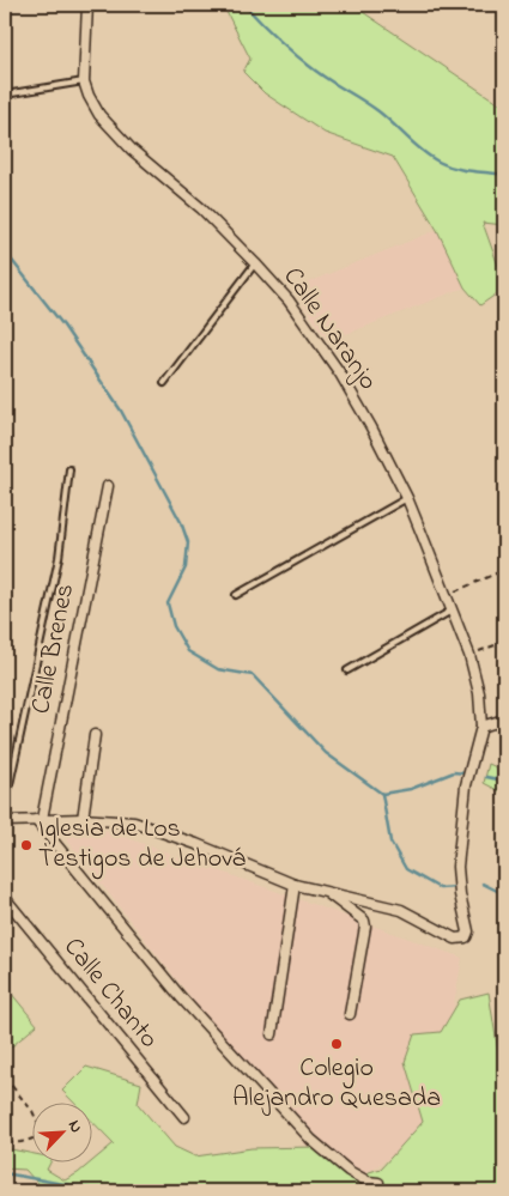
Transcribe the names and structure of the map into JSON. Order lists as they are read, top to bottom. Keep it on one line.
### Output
{"streets":{"street":["Calle Naranjo","Calle Brenes","Calle Chanto"]},"places":["Iglesia de Los Testigos de Jehová","Colegio Alejandro Quesada"],"north":"top right"}
